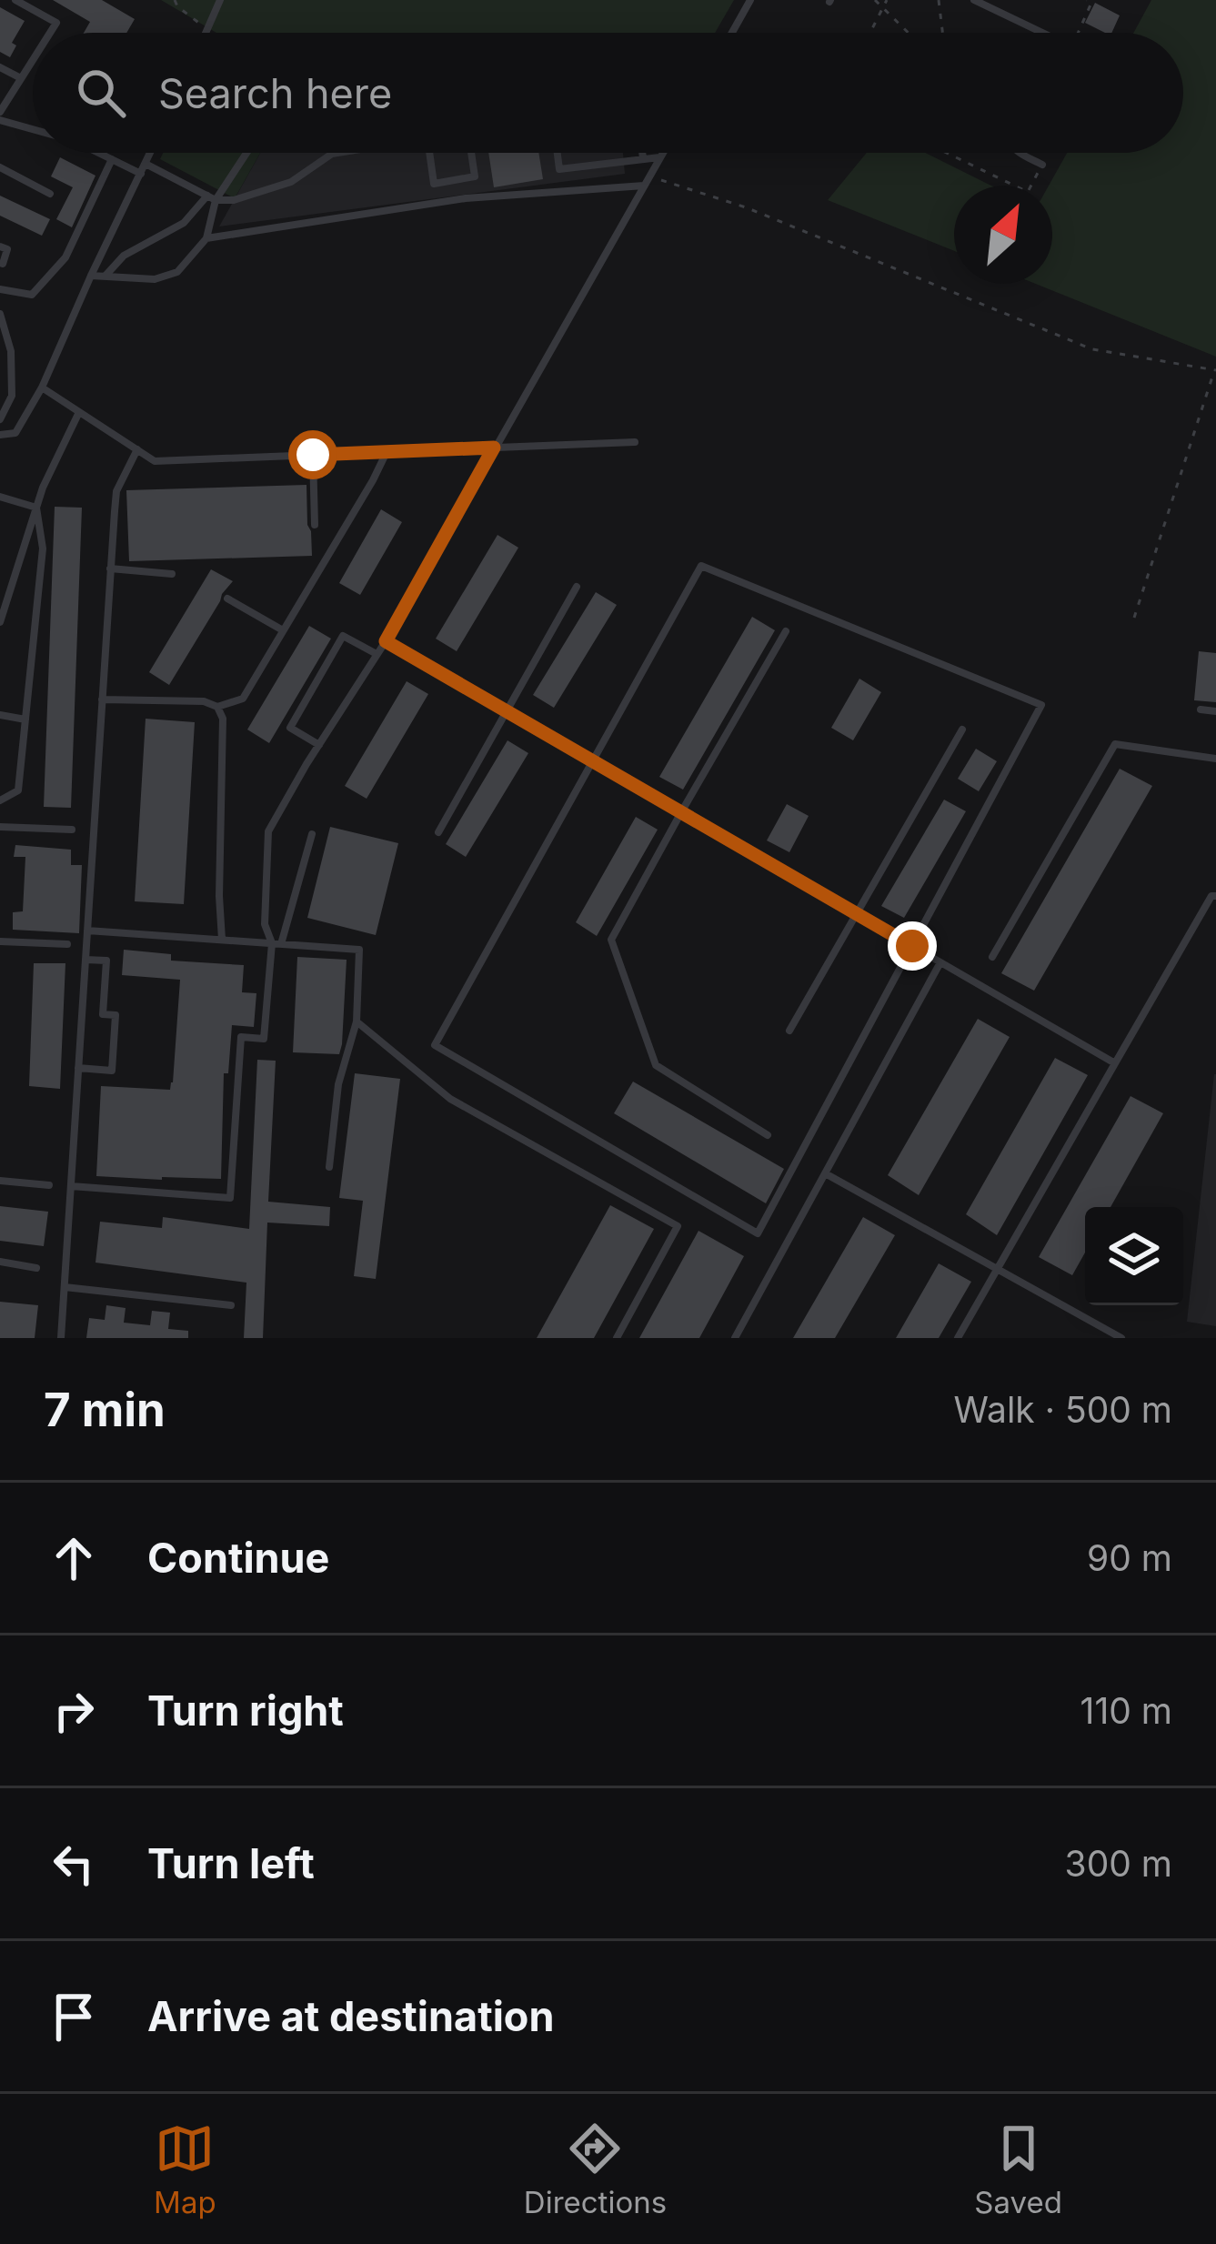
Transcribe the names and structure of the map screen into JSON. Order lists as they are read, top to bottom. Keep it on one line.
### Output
{"north":"top right","page":{"search":"Search here","heading":["7 min","Walk · 500 m"],"list":[["Continue","90 m"],["Turn right","110 m"],["Turn left","300 m"],"Arrive at destination"],"nav":["Map","Directions","Saved"]}}
